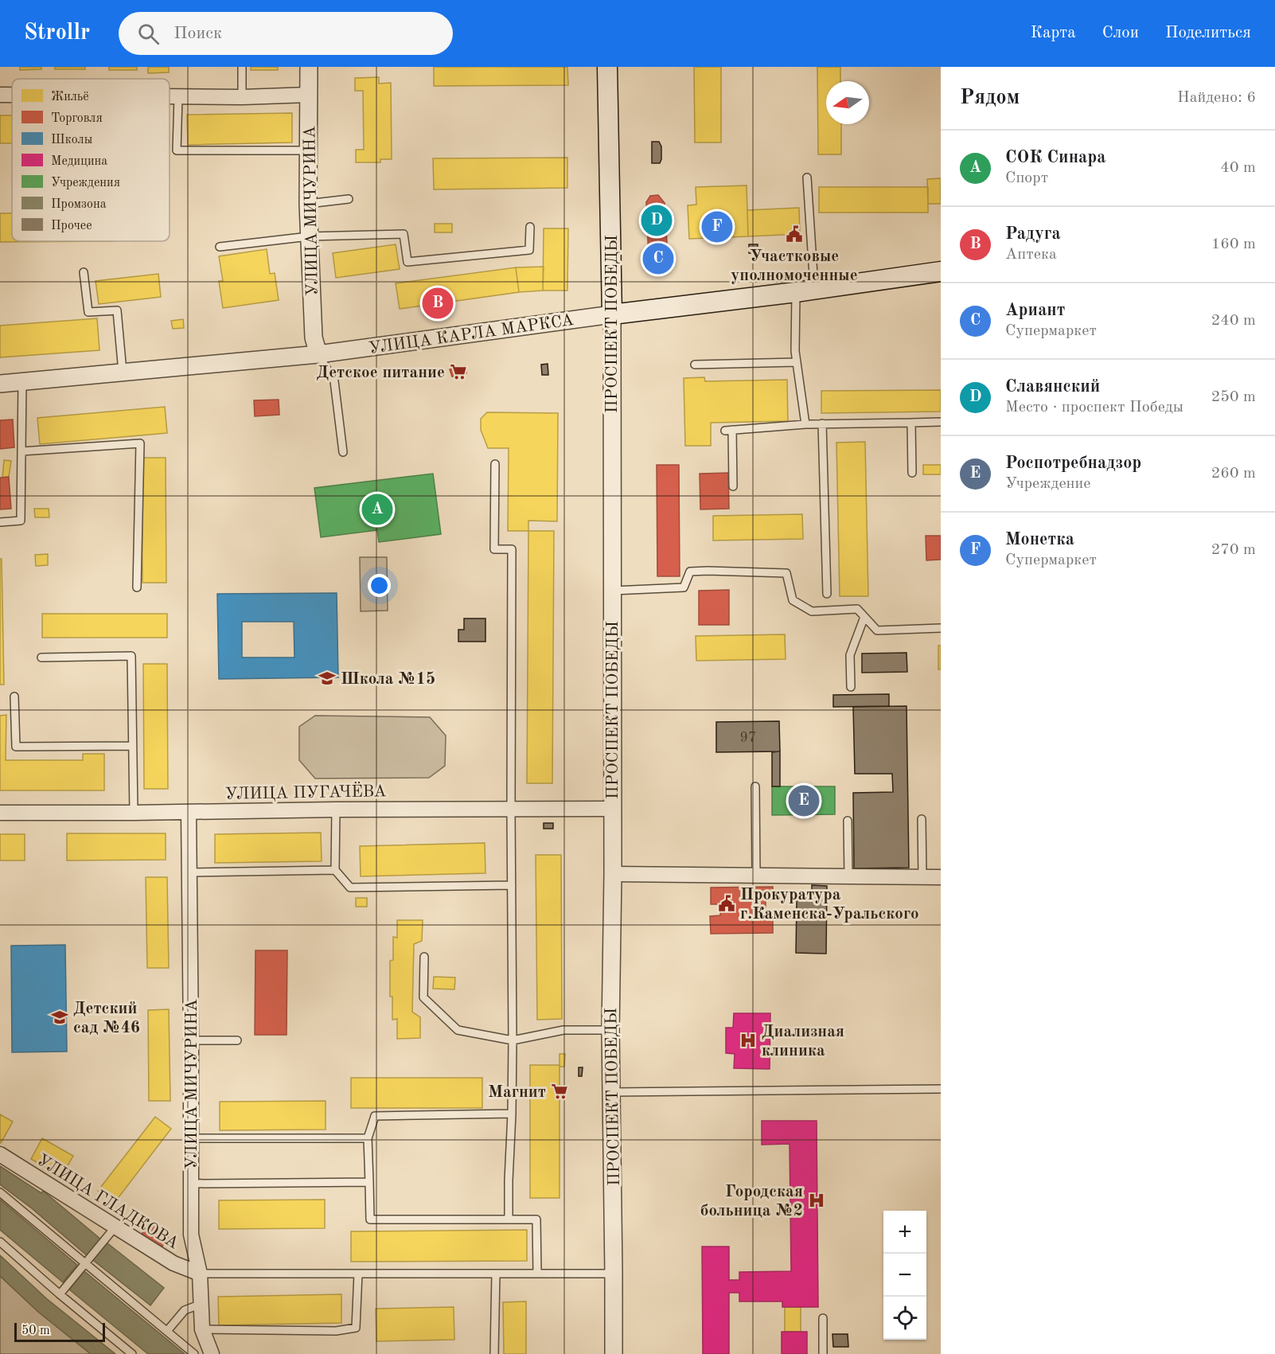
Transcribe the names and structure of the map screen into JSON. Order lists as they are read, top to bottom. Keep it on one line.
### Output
{"streets":{"main road":["ПРОСПЕКТ ПОБЕДЫ","УЛИЦА КАРЛА МАРКСА"],"street":["УЛИЦА МИЧУРИНА","УЛИЦА ПУГАЧЁВА","УЛИЦА ГЛАДКОВА"]},"crossings":[["УЛИЦА МИЧУРИНА","УЛИЦА КАРЛА МАРКСА"],["УЛИЦА МИЧУРИНА","УЛИЦА ПУГАЧЁВА"],["УЛИЦА МИЧУРИНА","УЛИЦА ГЛАДКОВА"],["ПРОСПЕКТ ПОБЕДЫ","УЛИЦА КАРЛА МАРКСА"],["ПРОСПЕКТ ПОБЕДЫ","УЛИЦА ПУГАЧЁВА"]],"places":{"public building":["Участковые уполномоченные","Прокуратура г.Каменска-Уральского"],"supermarket":["Детское питание","Магнит"],"school or university":["Школа №15","Детский сад №46"],"hospital":["Диализная клиника","Городская больница №2"]},"house_numbers":["97"],"legend":["Жильё","Торговля","Школы","Медицина","Учреждения","Промзона","Прочее"],"scale_bar":"50 m","north":"left","page":{"header":"Strollr","search":"Поиск","nav":["Карта","Слои","Поделиться"],"heading":["Рядом","Найдено: 6"],"list":[{"mark":"A","name":"СОК Синара","note":"Спорт","value":"40 m"},{"mark":"B","name":"Радуга","note":"Аптека","value":"160 m"},{"mark":"C","name":"Ариант","note":"Супермаркет","value":"240 m"},{"mark":"D","name":"Славянский","note":"Место · проспект Победы","value":"250 m"},{"mark":"E","name":"Роспотребнадзор","note":"Учреждение","value":"260 m"},{"mark":"F","name":"Монетка","note":"Супермаркет","value":"270 m"}],"pins":["D","F","C","B","A","E"],"map_buttons":["+","−"],"scale":"50 m"}}
